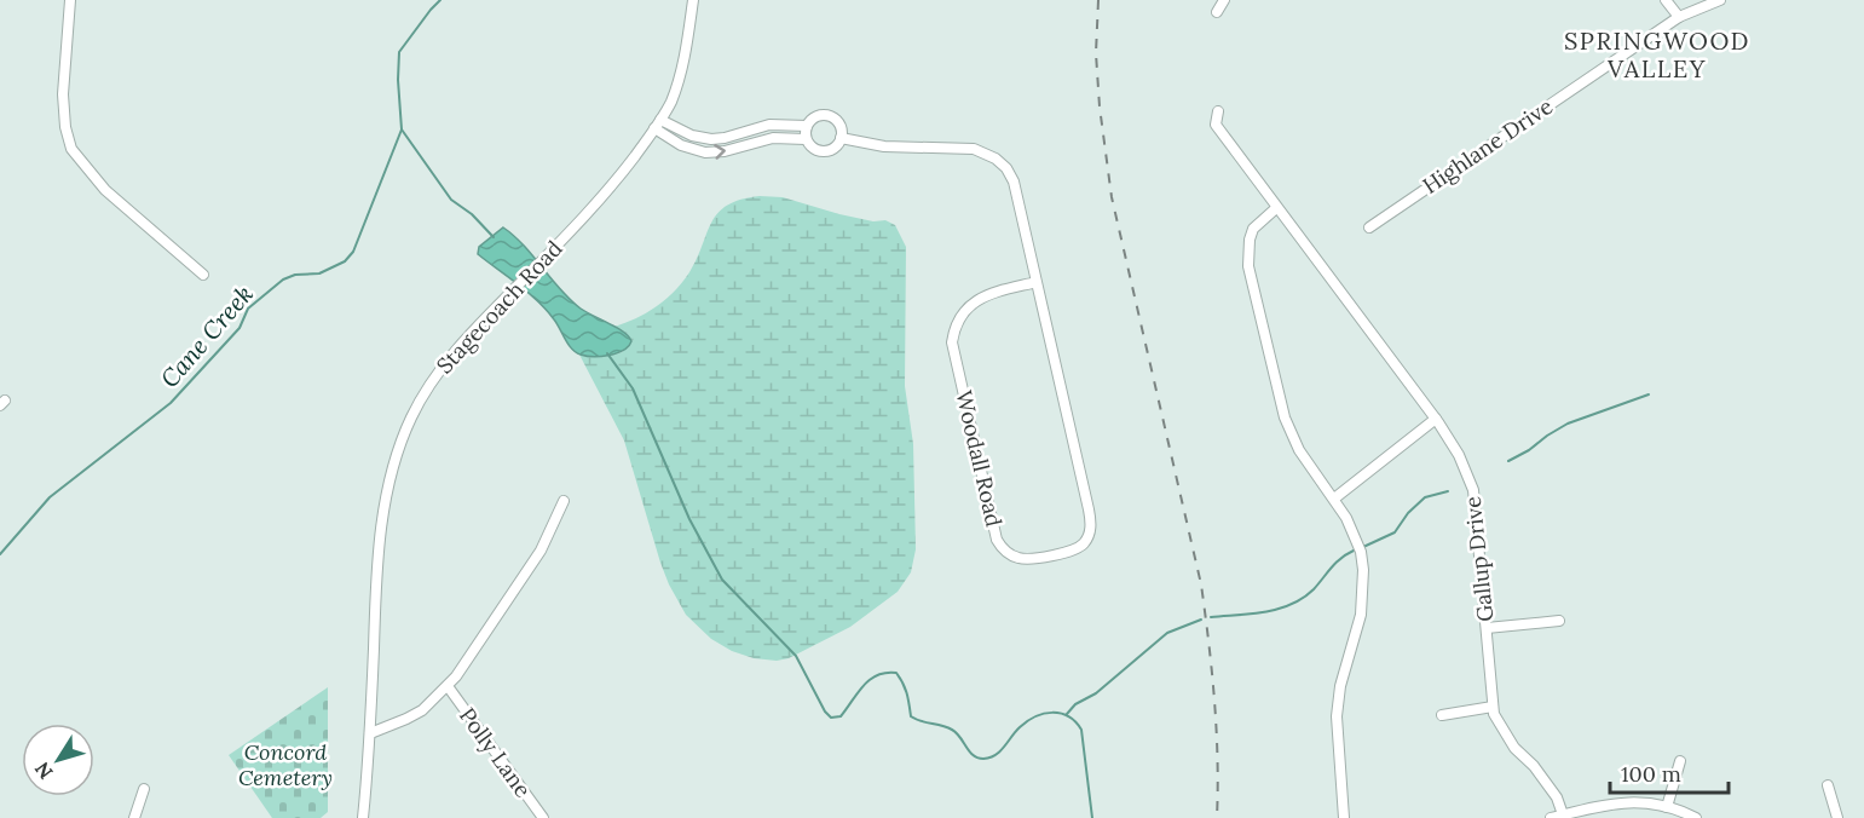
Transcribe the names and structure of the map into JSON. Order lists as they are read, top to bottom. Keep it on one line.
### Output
{"streets":{"street":["Highlane Drive","Stagecoach Road","Woodall Road","Gallup Drive","Polly Lane"]},"districts":["SPRINGWOOD VALLEY"],"water":["Cane Creek"],"parks":["Concord Cemetery"],"scale_bar":"100 m","north":"bottom left"}
